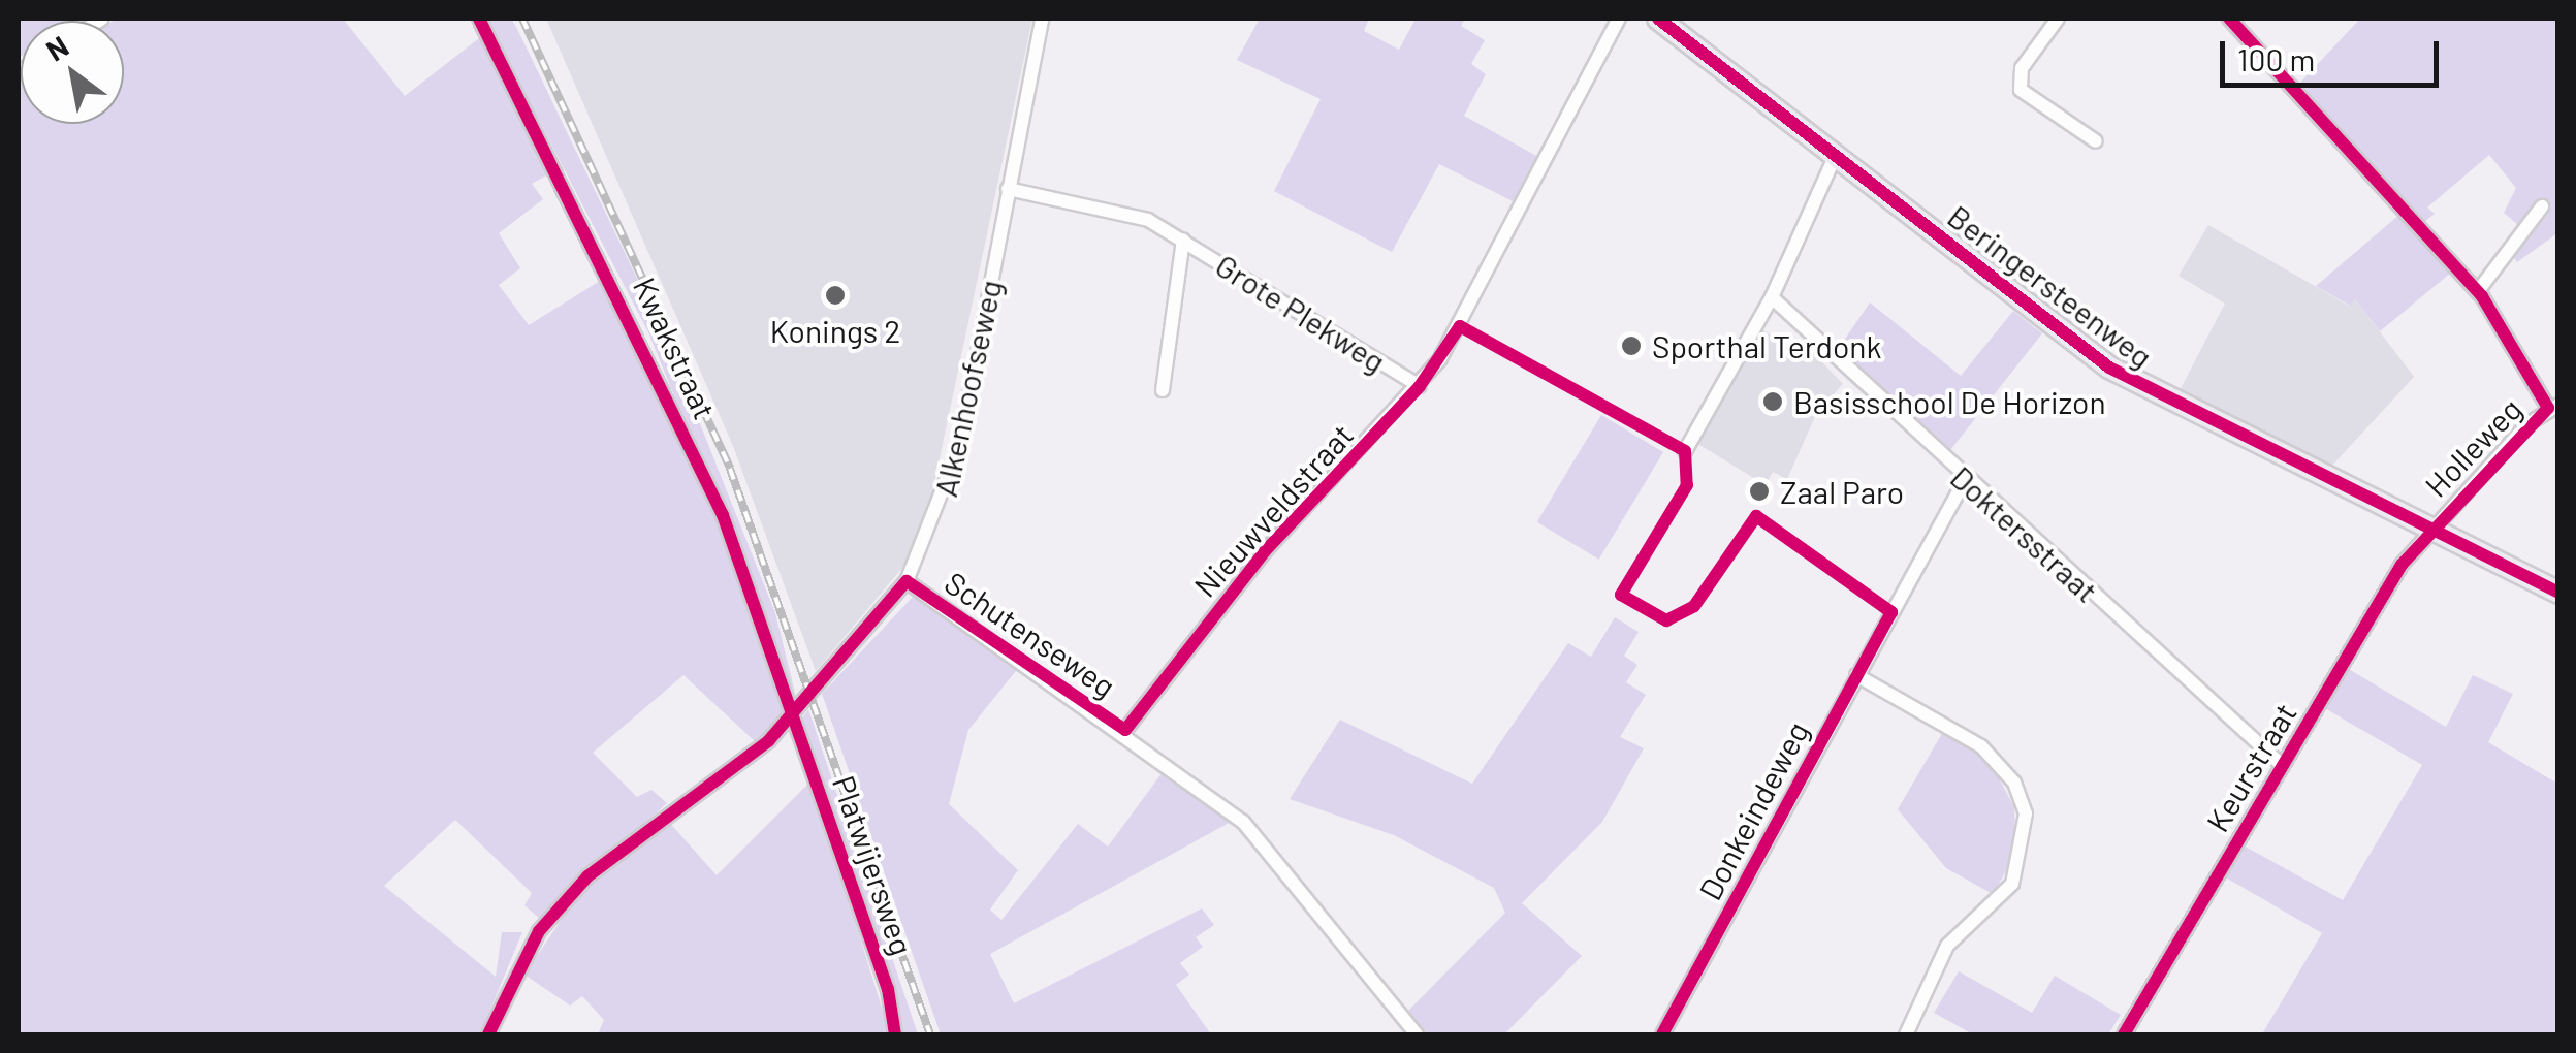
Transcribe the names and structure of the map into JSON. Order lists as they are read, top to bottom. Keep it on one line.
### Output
{"streets":{"main road":["Beringersteenweg"],"street":["Grote Plekweg","Kwakstraat","Alkenhoofseweg","Holleweg","Nieuwveldstraat","Doktersstraat","Schutenseweg","Keurstraat","Donkeindeweg","Platwijersweg"]},"crossings":[["Beringersteenweg","Holleweg"],["Beringersteenweg","Keurstraat"],["Grote Plekweg","Alkenhoofseweg"],["Grote Plekweg","Nieuwveldstraat"],["Kwakstraat","Alkenhoofseweg"],["Kwakstraat","Platwijersweg"],["Alkenhoofseweg","Schutenseweg"],["Alkenhoofseweg","Platwijersweg"],["Holleweg","Keurstraat"],["Nieuwveldstraat","Schutenseweg"],["Doktersstraat","Keurstraat"],["Doktersstraat","Donkeindeweg"]],"places":["Konings 2","Sporthal Terdonk","Basisschool De Horizon","Zaal Paro"],"scale_bar":"100 m","north":"top left"}
